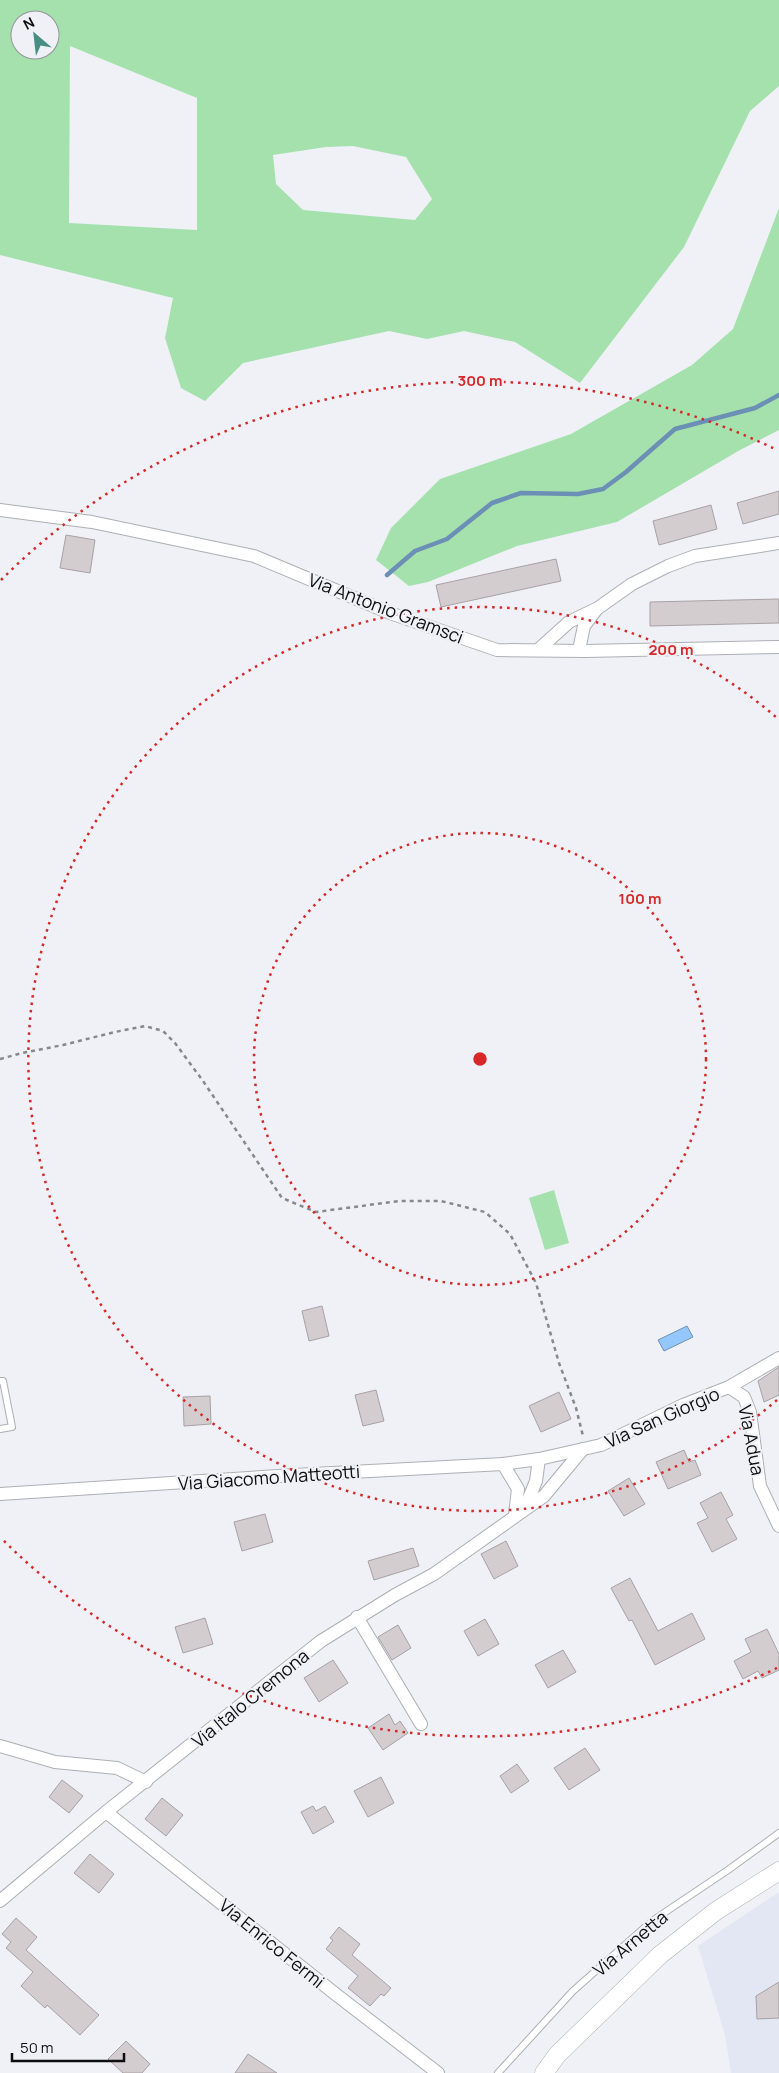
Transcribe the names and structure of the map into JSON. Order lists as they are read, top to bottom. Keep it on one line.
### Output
{"streets":{"street":["Via Antonio Gramsci","Via San Giorgio","Via Adua","Via Giacomo Matteotti","Via Italo Cremona","Via Enrico Fermi"],"lane":["Via Arnetta"]},"crossings":[["Via San Giorgio","Via Adua"],["Via San Giorgio","Via Giacomo Matteotti"],["Via San Giorgio","Via Italo Cremona"],["Via Italo Cremona","Via Enrico Fermi"]],"scale_bar":"50 m","north":"top left","rings":["300 m","200 m","100 m"]}
